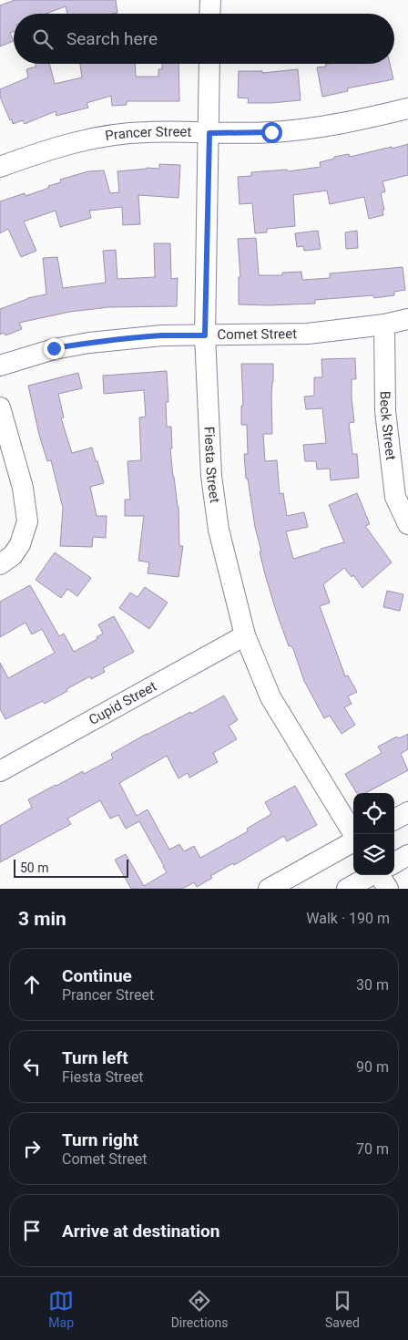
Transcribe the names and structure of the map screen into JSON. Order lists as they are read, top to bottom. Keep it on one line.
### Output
{"streets":{"street":["Prancer Street","Comet Street","Beck Street","Fiesta Street","Cupid Street"]},"crossings":[["Prancer Street","Fiesta Street"],["Comet Street","Beck Street"],["Comet Street","Fiesta Street"],["Fiesta Street","Cupid Street"]],"scale_bar":"50 m","page":{"search":"Search here","scale":"50 m","heading":["3 min","Walk · 190 m"],"list":[["Continue","Prancer Street","30 m"],["Turn left","Fiesta Street","90 m"],["Turn right","Comet Street","70 m"],"Arrive at destination"],"nav":["Map","Directions","Saved"]}}
